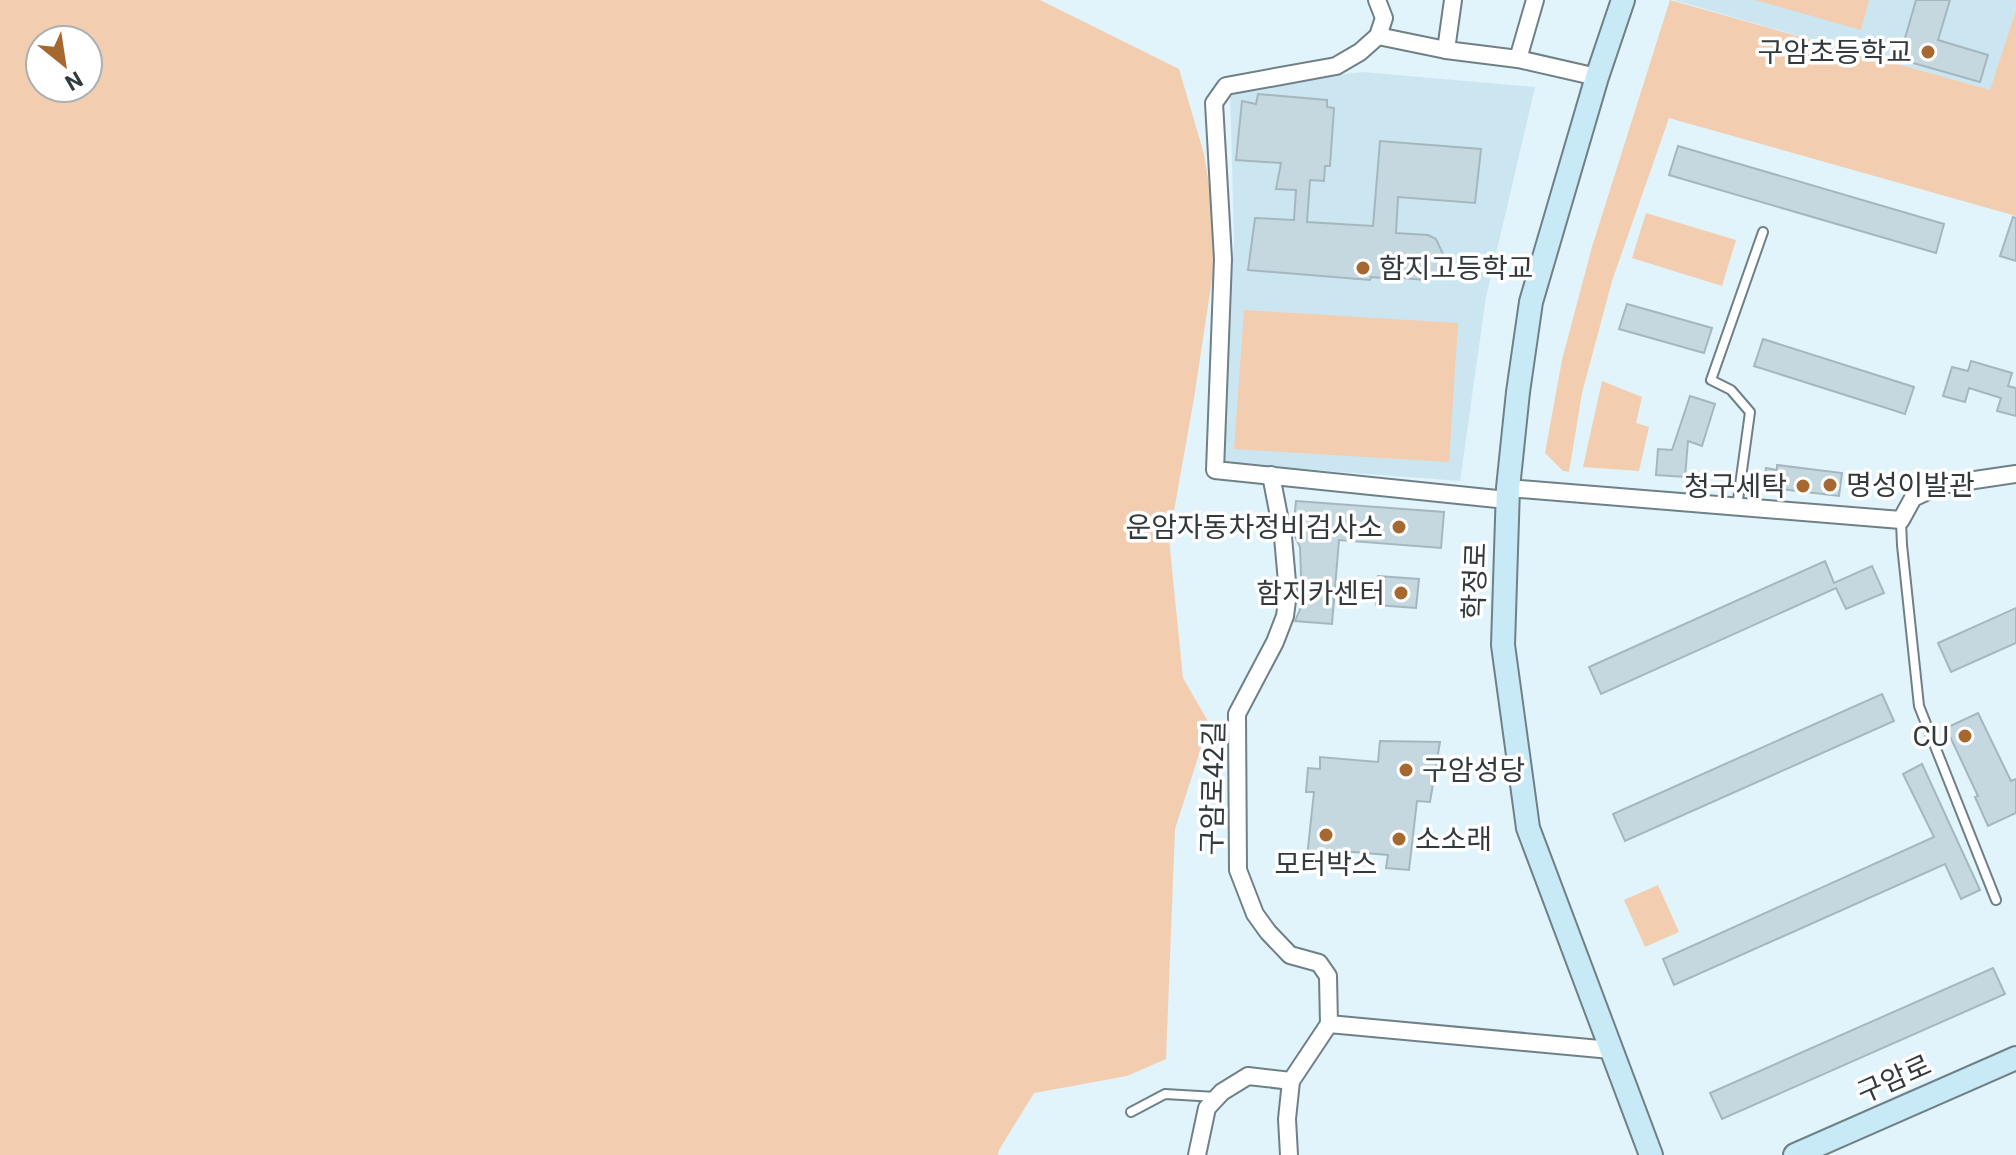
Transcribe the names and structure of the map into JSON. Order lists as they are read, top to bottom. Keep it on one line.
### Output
{"streets":{"main road":["학정로","구암로"],"street":["구암로42길"]},"places":["구암초등학교","함지고등학교","명성이발관","청구세탁","운암자동차정비검사소","함지카센터","CU","구암성당","모터박스","소소래"],"north":"bottom right"}
